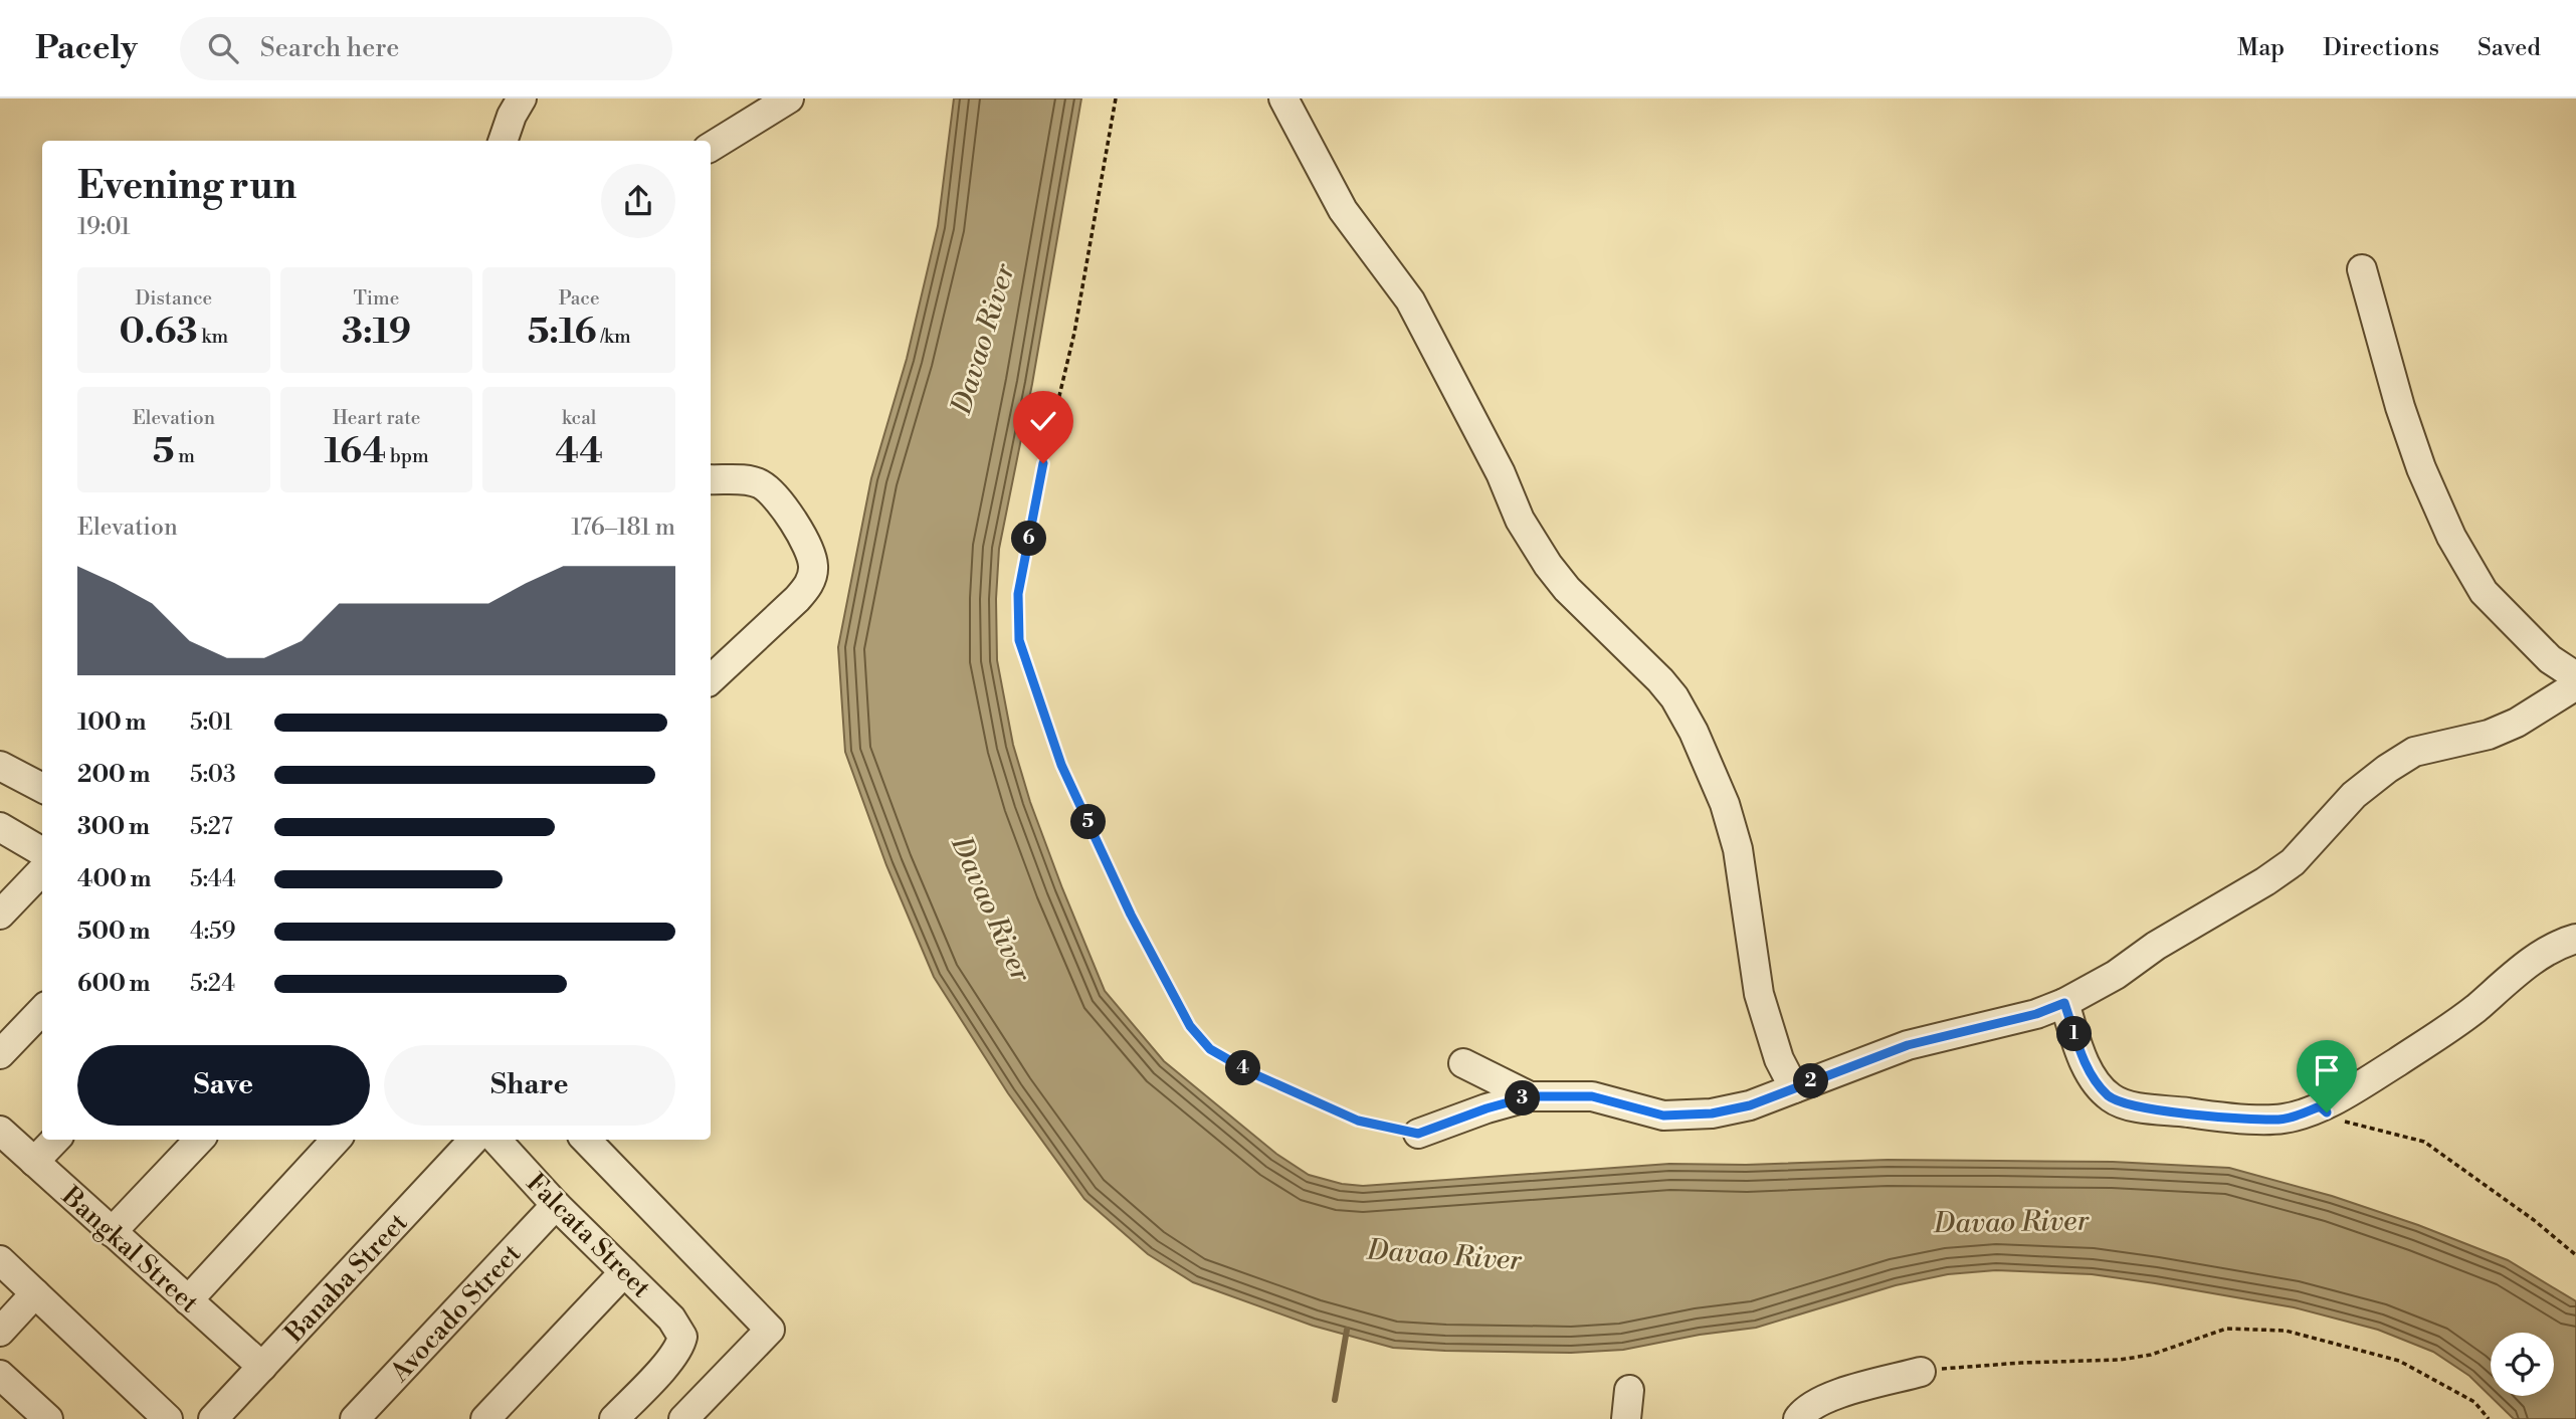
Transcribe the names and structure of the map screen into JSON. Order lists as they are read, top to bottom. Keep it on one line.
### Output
{"streets":{"street":["Falcata Street","Bangkal Street","Banaba Street","Avocado Street"]},"crossings":[["Falcata Street","Avocado Street"],["Bangkal Street","Banaba Street"]],"water":["Davao River"],"page":{"header":"Pacely","search":"Search here","nav":["Map","Directions","Saved"],"heading":["Evening run","19:01"],"stats":[["Distance","0.63 km"],["Time","3:19"],["Pace","5:16 /km"],["Elevation","5 m"],["Heart rate","164 bpm"],["kcal","44"]],"chart":["Elevation","176–181 m"],"pins":["6","5","1","4","2","3"],"list":[{"name":"100 m","note":"5:01"},{"name":"200 m","note":"5:03"},{"name":"300 m","note":"5:27"},{"name":"400 m","note":"5:44"},{"name":"500 m","note":"4:59"},{"name":"600 m","note":"5:24"}],"buttons":["Save","Share"]}}
